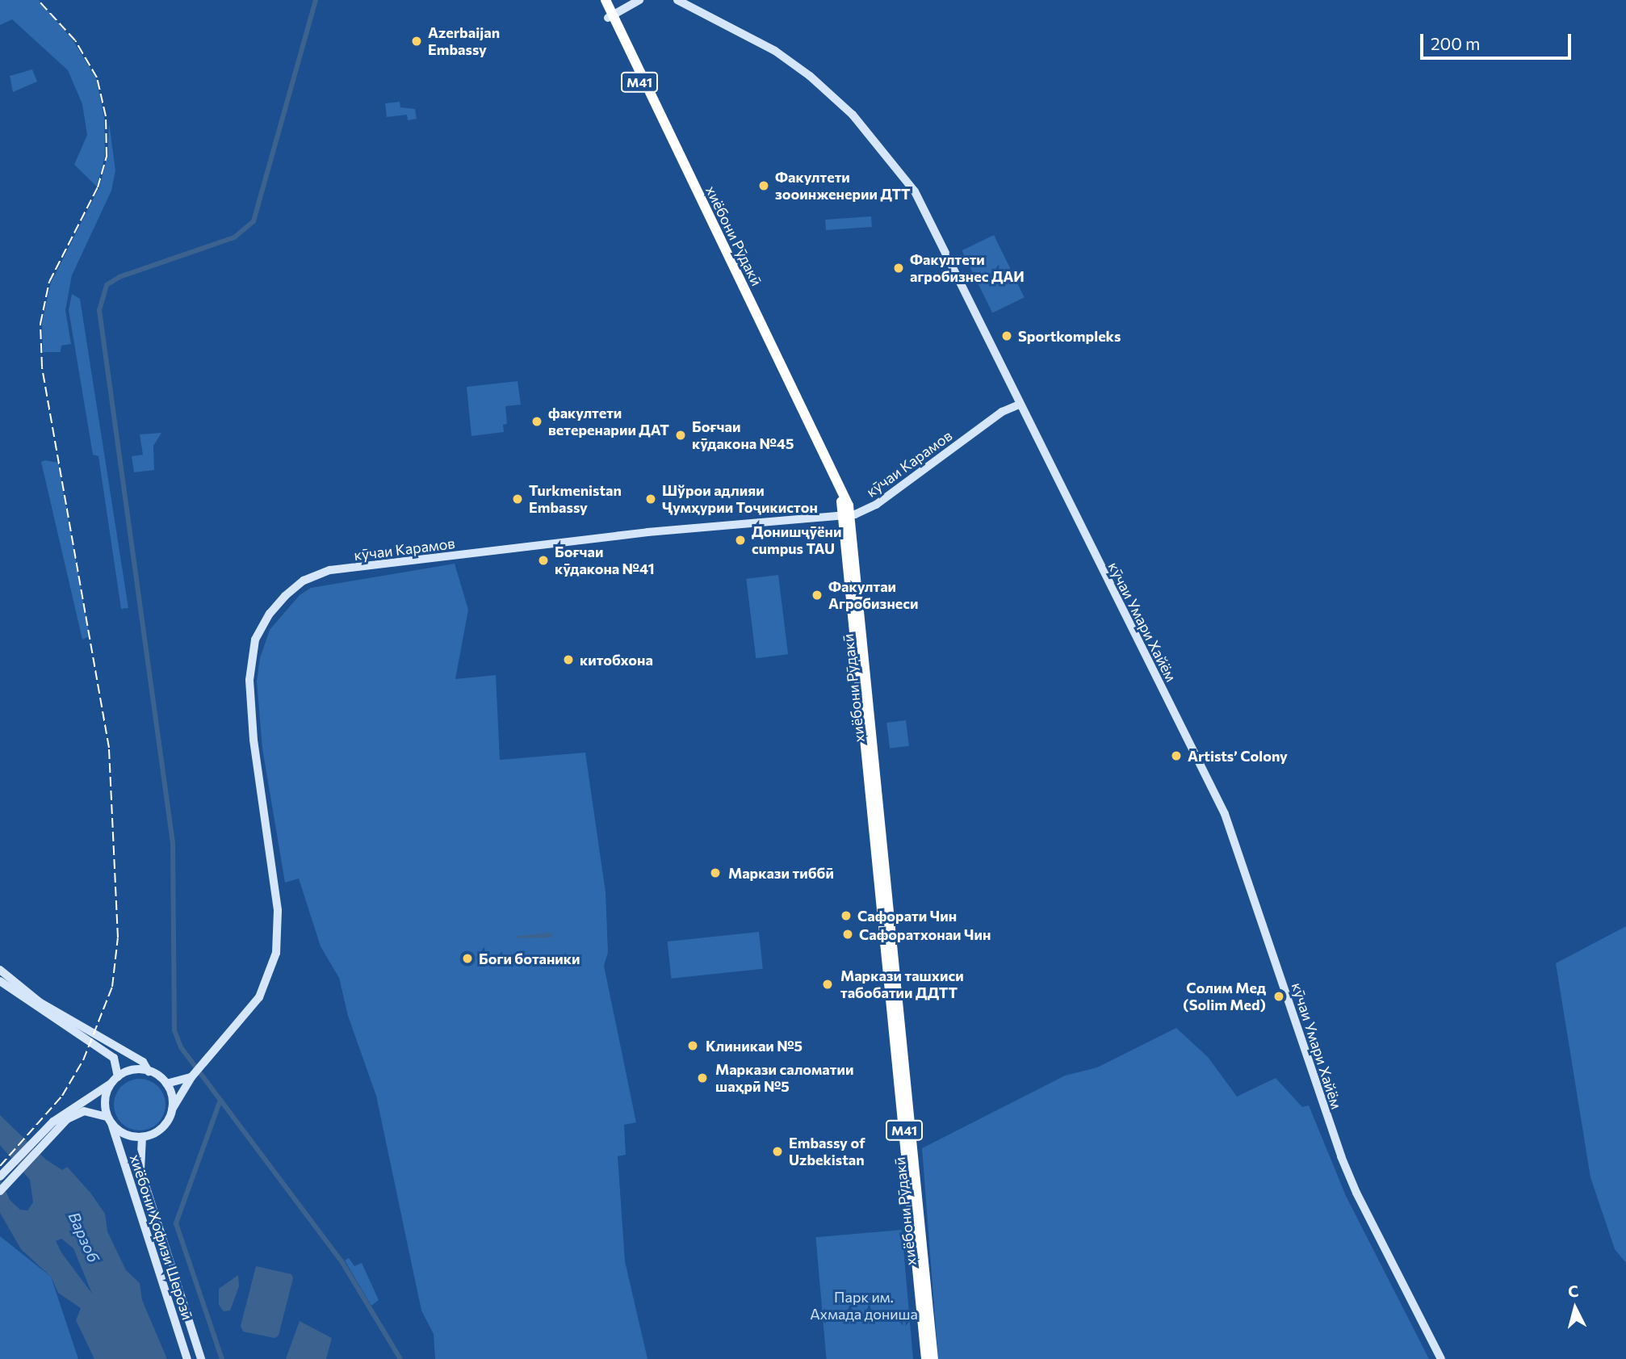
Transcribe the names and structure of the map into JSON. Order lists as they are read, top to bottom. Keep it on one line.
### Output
{"streets":{"highway":["M41","хиёбони Рӯдакӣ"],"main road":["кӯчаи Карамов","кӯчаи Умари Хайём","хиёбони Ҳофизи Шерозӣ"]},"crossings":[["M41","хиёбони Рӯдакӣ"],["M41","кӯчаи Карамов"],["хиёбони Рӯдакӣ","кӯчаи Карамов"],["кӯчаи Карамов","кӯчаи Умари Хайём"],["кӯчаи Карамов","хиёбони Ҳофизи Шерозӣ"]],"water":["Варзоб"],"parks":["Парк им. Ахмада дониша"],"places":["Azerbaijan Embassy","Факултети зооинженерии ДТТ","Факултети агробизнес ДАИ","Sportkompleks","факултети ветеренарии ДАТ","Боғчаи кӯдакона №45","Turkmenistan Embassy","Шўрои адлияи Ҷумҳурии Тоҷикистон","Донишҷӯёни cumpus TAU","Боғчаи кӯдакона №41","Факултаи Агробизнеси","китобхона","Artists’ Colony","Маркази тиббӣ","Сафорати Чин","Сафоратхонаи Чин","Боги ботаники","Маркази ташхиси табобатии ДДТТ","Солим Мед (Solim Med)","Клиникаи №5","Маркази саломатии шаҳрӣ №5","Embassy of Uzbekistan"],"scale_bar":"200 m","north":"top"}
